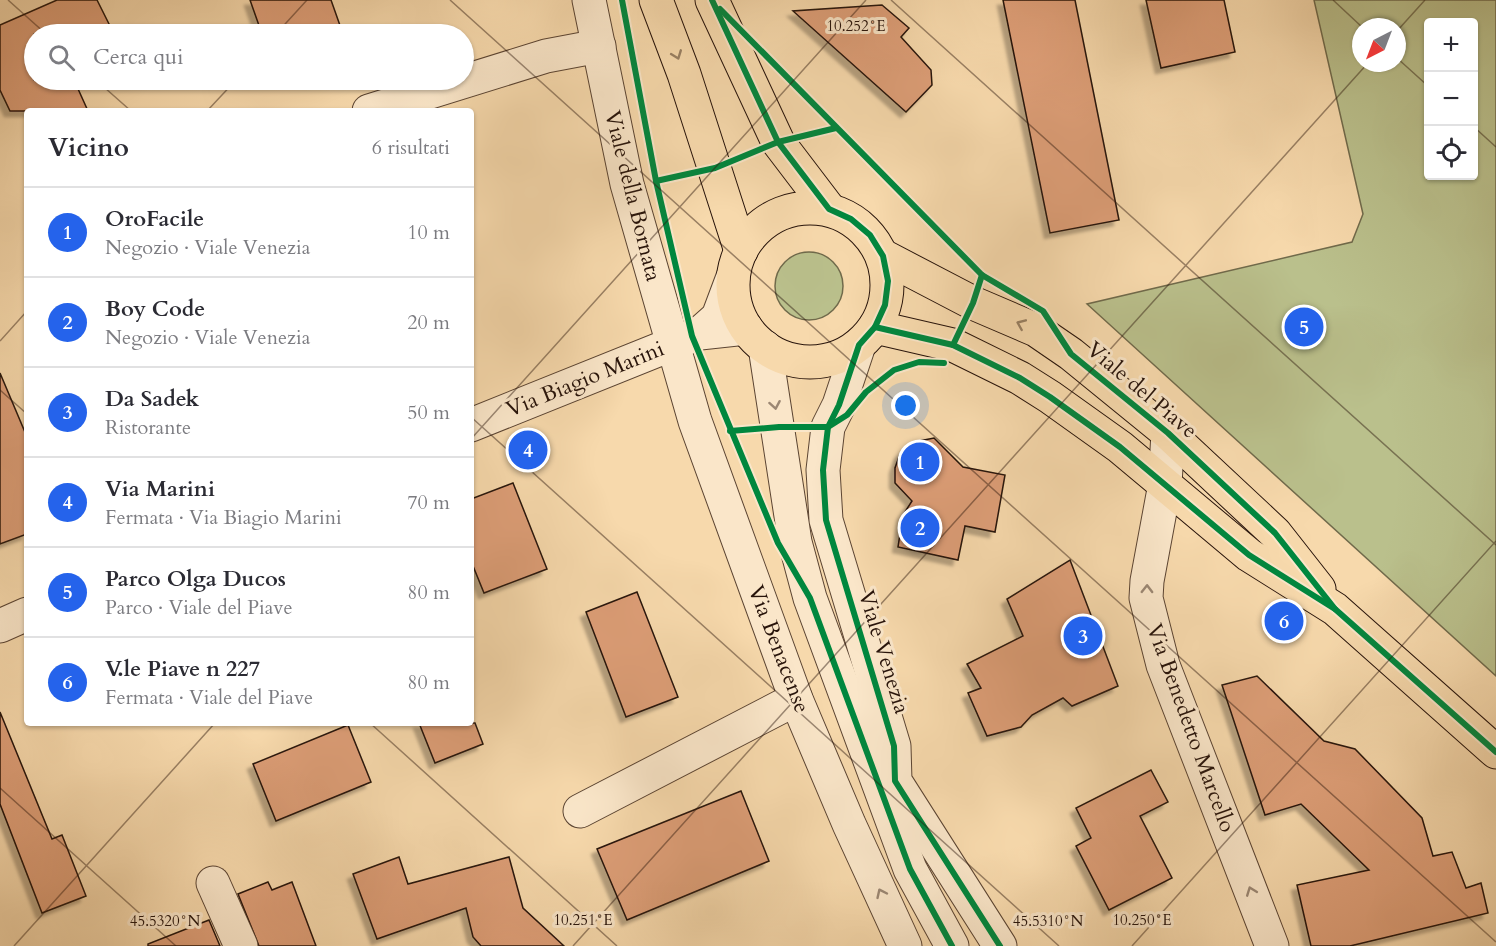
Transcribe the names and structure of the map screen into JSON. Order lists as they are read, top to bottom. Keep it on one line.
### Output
{"streets":{"main road":["Viale del Piave"],"street":["Viale della Bornata","Via Biagio Marini","Via Benacense","Viale Venezia","Via Benedetto Marcello"]},"crossings":[["Viale della Bornata","Via Biagio Marini"],["Viale della Bornata","Via Benacense"],["Via Biagio Marini","Via Benacense"],["Viale del Piave","Viale Venezia"],["Viale del Piave","Via Benedetto Marcello"]],"one_way":["Via Benedetto Marcello"],"north":"bottom left","page":{"map_buttons":["+","−"],"search":"Cerca qui","heading":["Vicino","6 risultati"],"list":[{"mark":"1","name":"OroFacile","note":"Negozio · Viale Venezia","value":"10 m"},{"mark":"2","name":"Boy Code","note":"Negozio · Viale Venezia","value":"20 m"},{"mark":"3","name":"Da Sadek","note":"Ristorante","value":"50 m"},{"mark":"4","name":"Via Marini","note":"Fermata · Via Biagio Marini","value":"70 m"},{"mark":"5","name":"Parco Olga Ducos","note":"Parco · Viale del Piave","value":"80 m"},{"mark":"6","name":"V.le Piave n 227","note":"Fermata · Viale del Piave","value":"80 m"}],"pins":["5","4","1","2","6","3"]},"coordinates":["10.252°E","10.251°E","10.250°E","45.5320°N","45.5310°N"]}
